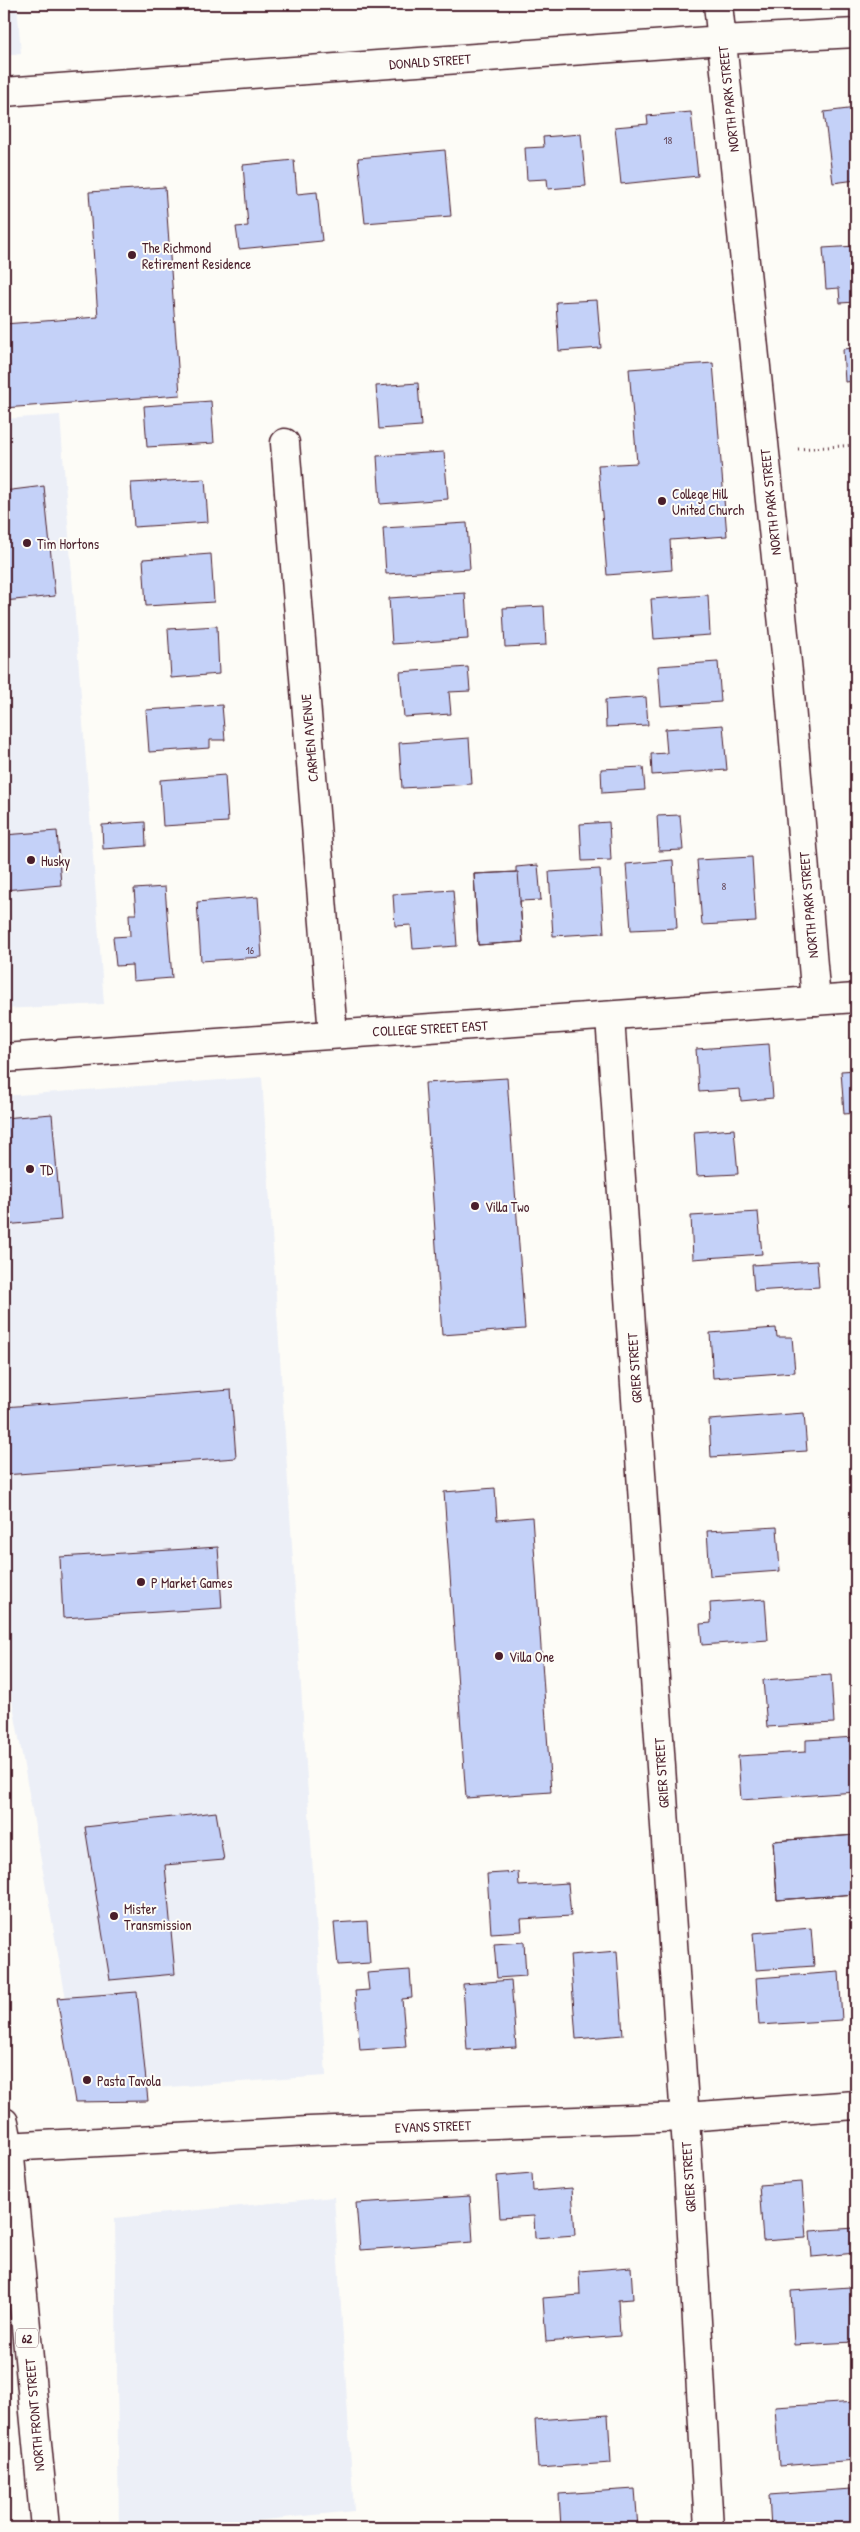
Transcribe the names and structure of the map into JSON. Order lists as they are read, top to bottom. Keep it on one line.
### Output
{"streets":{"street":["DONALD STREET","NORTH PARK STREET","CARMEN AVENUE","COLLEGE STREET EAST","GRIER STREET","EVANS STREET","62","NORTH FRONT STREET"]},"crossings":[["DONALD STREET","NORTH PARK STREET"],["NORTH PARK STREET","COLLEGE STREET EAST"],["CARMEN AVENUE","COLLEGE STREET EAST"],["COLLEGE STREET EAST","GRIER STREET"],["GRIER STREET","EVANS STREET"],["EVANS STREET","NORTH FRONT STREET"]],"places":["The Richmond Retirement Residence","College Hill United Church","Tim Hortons","Husky","TD","Villa Two","P Market Games","Villa One","Mister Transmission","Pasta Tavola"],"house_numbers":["18","8","16"]}
